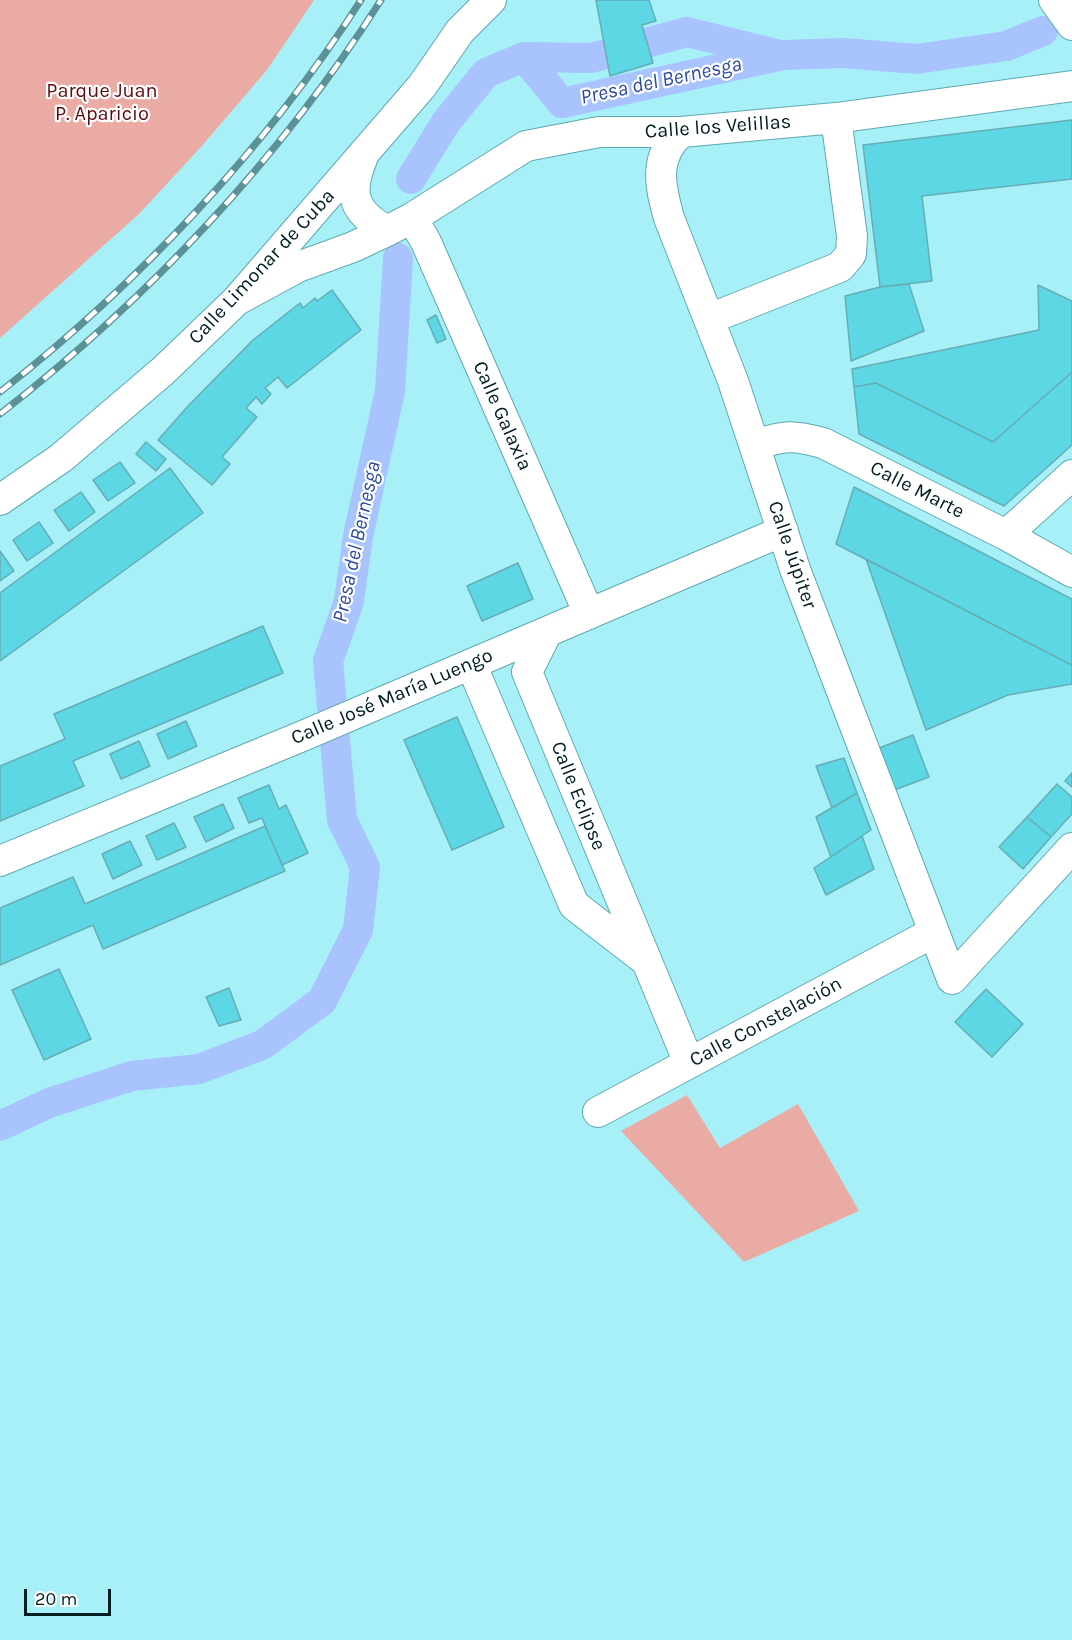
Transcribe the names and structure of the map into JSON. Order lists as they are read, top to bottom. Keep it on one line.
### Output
{"streets":{"street":["Calle los Velillas","Calle Limonar de Cuba","Calle Galaxia","Calle Marte","Calle Júpiter","Calle José María Luengo","Calle Eclipse","Calle Constelación"]},"crossings":[["Calle los Velillas","Calle Limonar de Cuba"],["Calle los Velillas","Calle Galaxia"],["Calle los Velillas","Calle Júpiter"],["Calle Galaxia","Calle José María Luengo"],["Calle Marte","Calle Júpiter"],["Calle Júpiter","Calle José María Luengo"],["Calle Júpiter","Calle Constelación"],["Calle José María Luengo","Calle Eclipse"],["Calle Eclipse","Calle Constelación"]],"water":["Presa del Bernesga"],"parks":["Parque Juan P. Aparicio"],"scale_bar":"20 m"}
